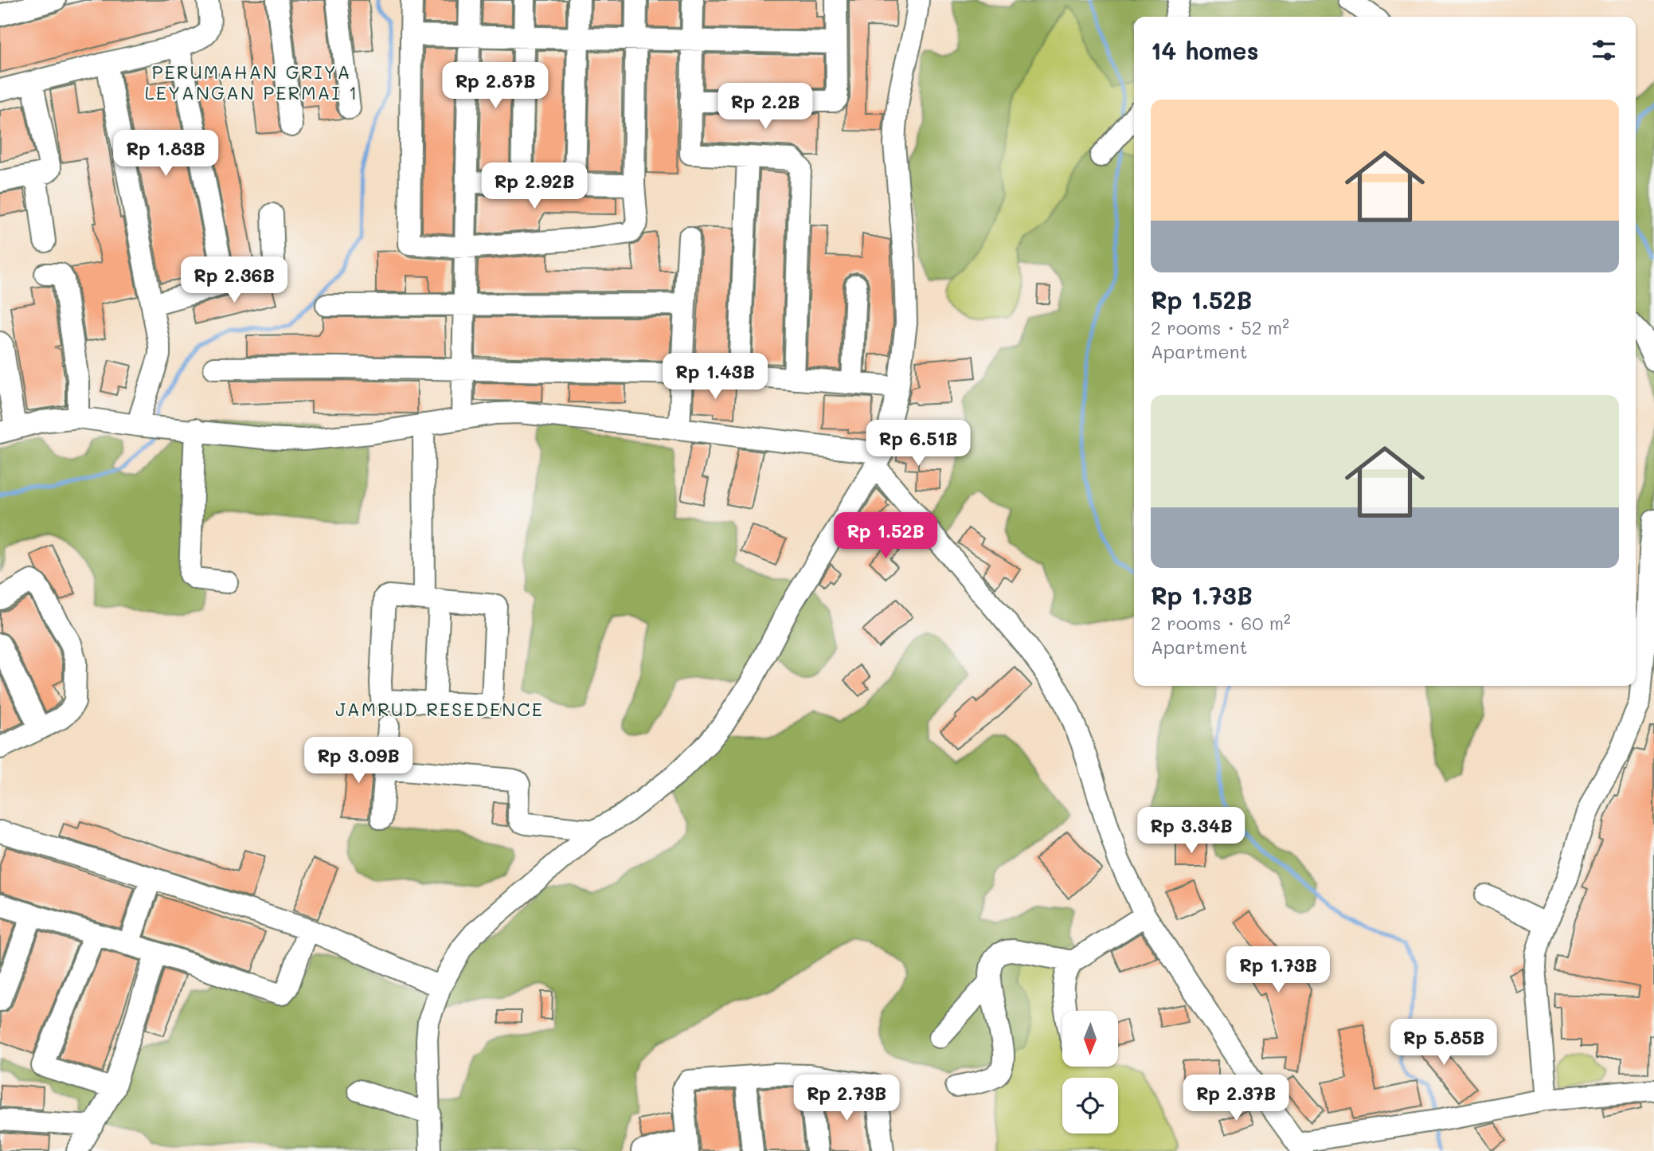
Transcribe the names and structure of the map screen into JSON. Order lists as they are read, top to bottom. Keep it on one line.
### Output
{"districts":["PERUMAHAN GRIYA LEYANGAN PERMAI 1","JAMRUD RESEDENCE"],"north":"bottom","page":{"heading":"14 homes","price":["Rp 2.87B","Rp 2.2B","Rp 1.83B","Rp 2.92B","Rp 2.36B","Rp 1.43B","Rp 6.51B","Rp 1.52B","Rp 3.09B","Rp 3.34B","Rp 1.73B","Rp 5.85B","Rp 2.73B","Rp 2.37B"],"list":[{"name":"Rp 1.52B","note":"2 rooms · 52 m² · Apartment"},{"name":"Rp 1.73B","note":"2 rooms · 60 m² · Apartment"}]}}
